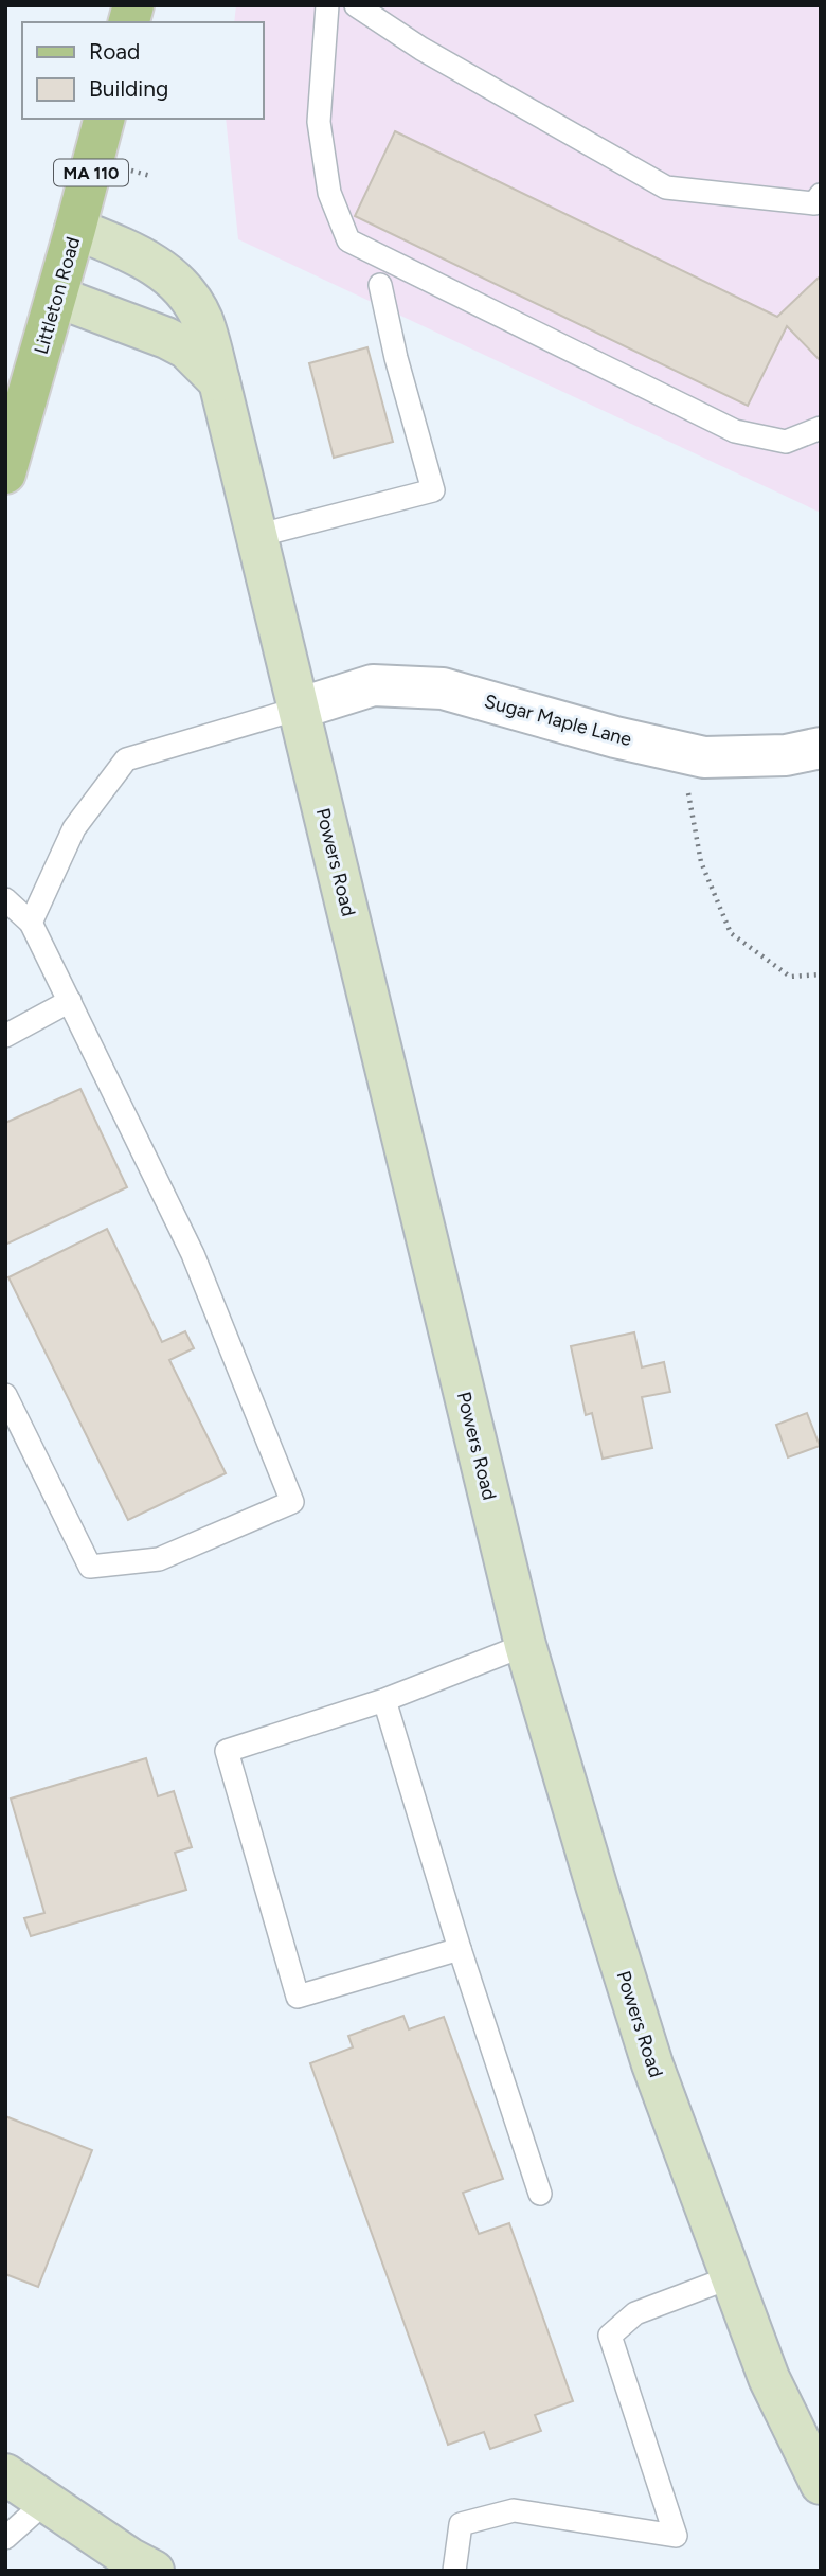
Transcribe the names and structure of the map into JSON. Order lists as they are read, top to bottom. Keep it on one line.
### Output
{"streets":{"main road":["MA 110","Littleton Road","Powers Road"],"street":["Sugar Maple Lane"]},"crossings":[["Littleton Road","Powers Road"],["Sugar Maple Lane","Powers Road"]],"legend":["Road","Building"]}
